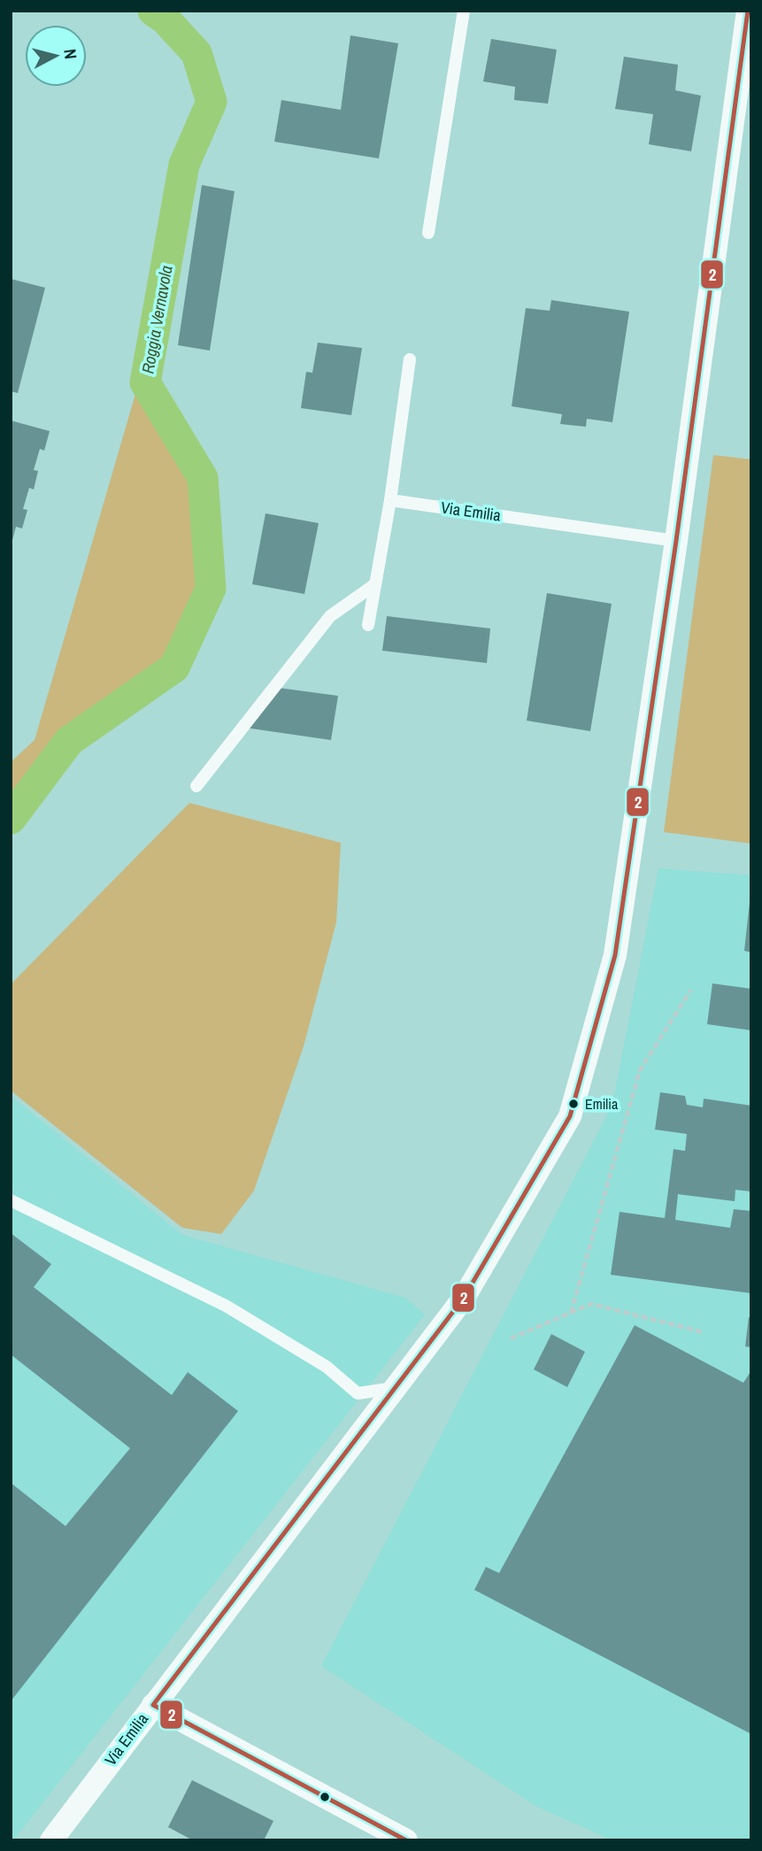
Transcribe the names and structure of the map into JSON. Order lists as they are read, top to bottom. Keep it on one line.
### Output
{"streets":{"street":["Via Emilia"]},"water":["Roggia Vernavola"],"places":["Emilia"],"lines":["transit line 2"],"north":"right"}
